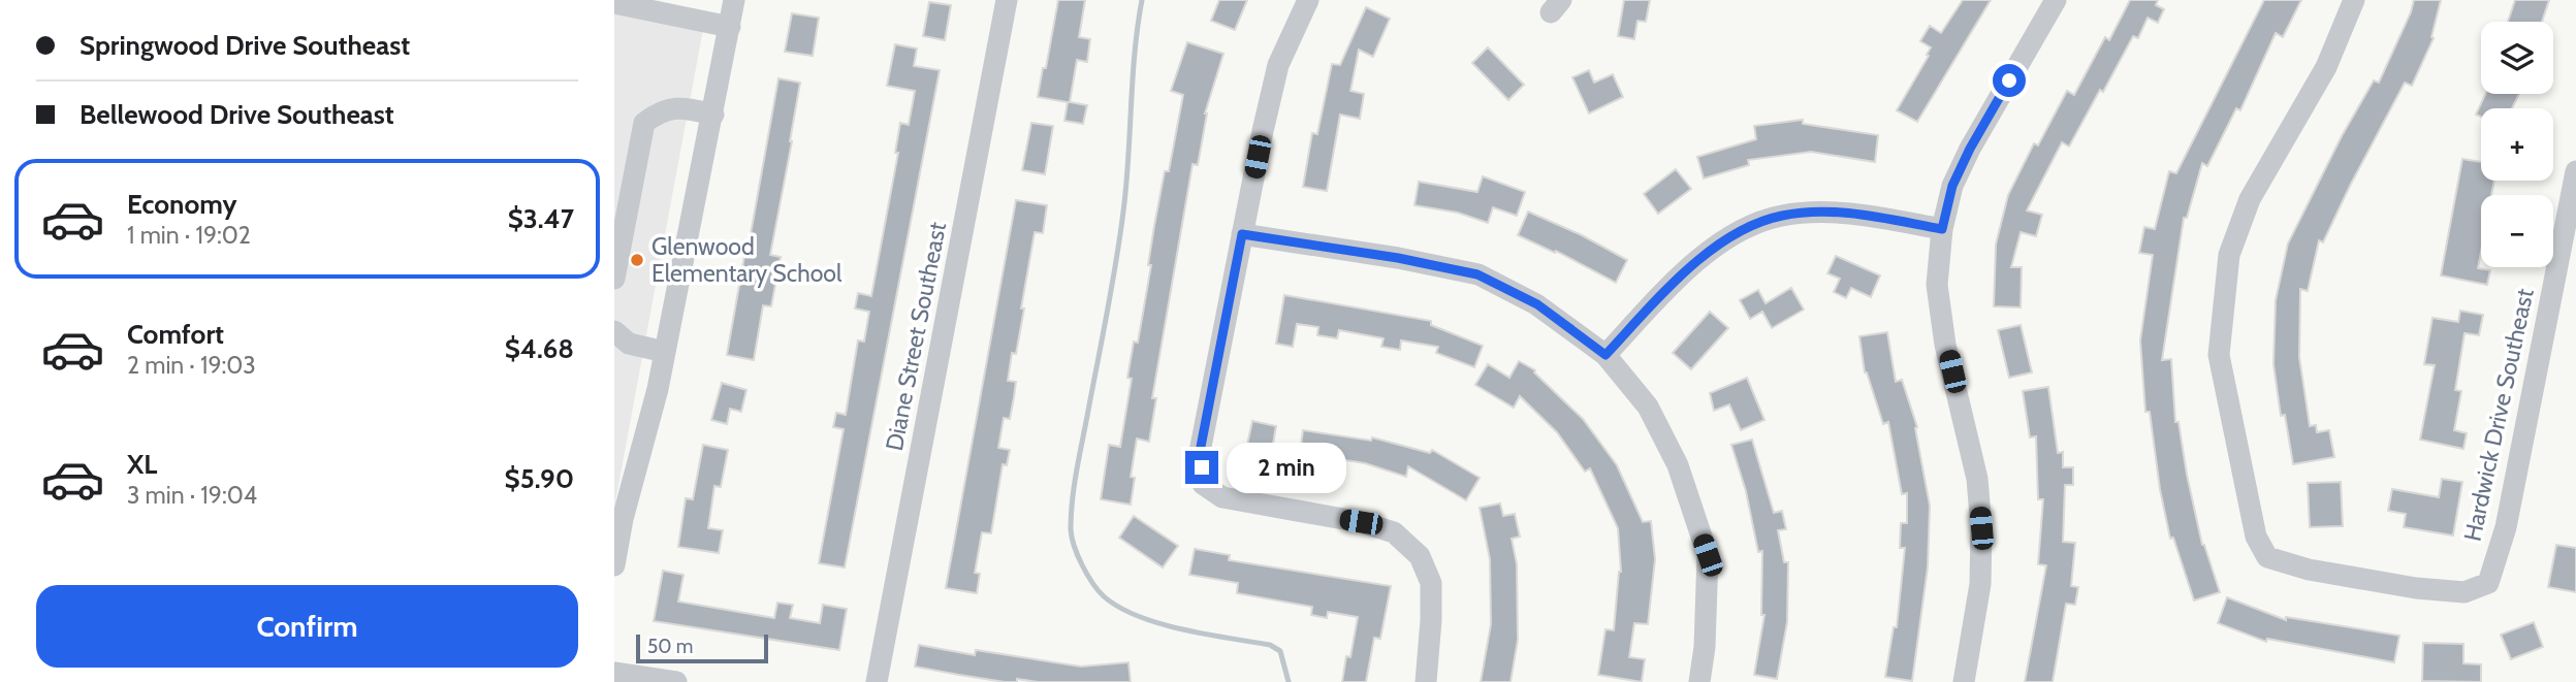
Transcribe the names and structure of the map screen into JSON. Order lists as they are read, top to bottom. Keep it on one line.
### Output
{"streets":{"street":["Diane Street Southeast","Hardwick Drive Southeast"]},"places":["Glenwood Elementary School"],"scale_bar":"50 m","page":{"banner":["Springwood Drive Southeast","Bellewood Drive Southeast"],"map_buttons":["+","−"],"list":[{"name":"Economy","note":"1 min · 19:02","value":"$3.47"},{"name":"Comfort","note":"2 min · 19:03","value":"$4.68"},{"name":"XL","note":"3 min · 19:04","value":"$5.90"}],"bubble":"2 min","buttons":"Confirm","scale":"50 m"}}
